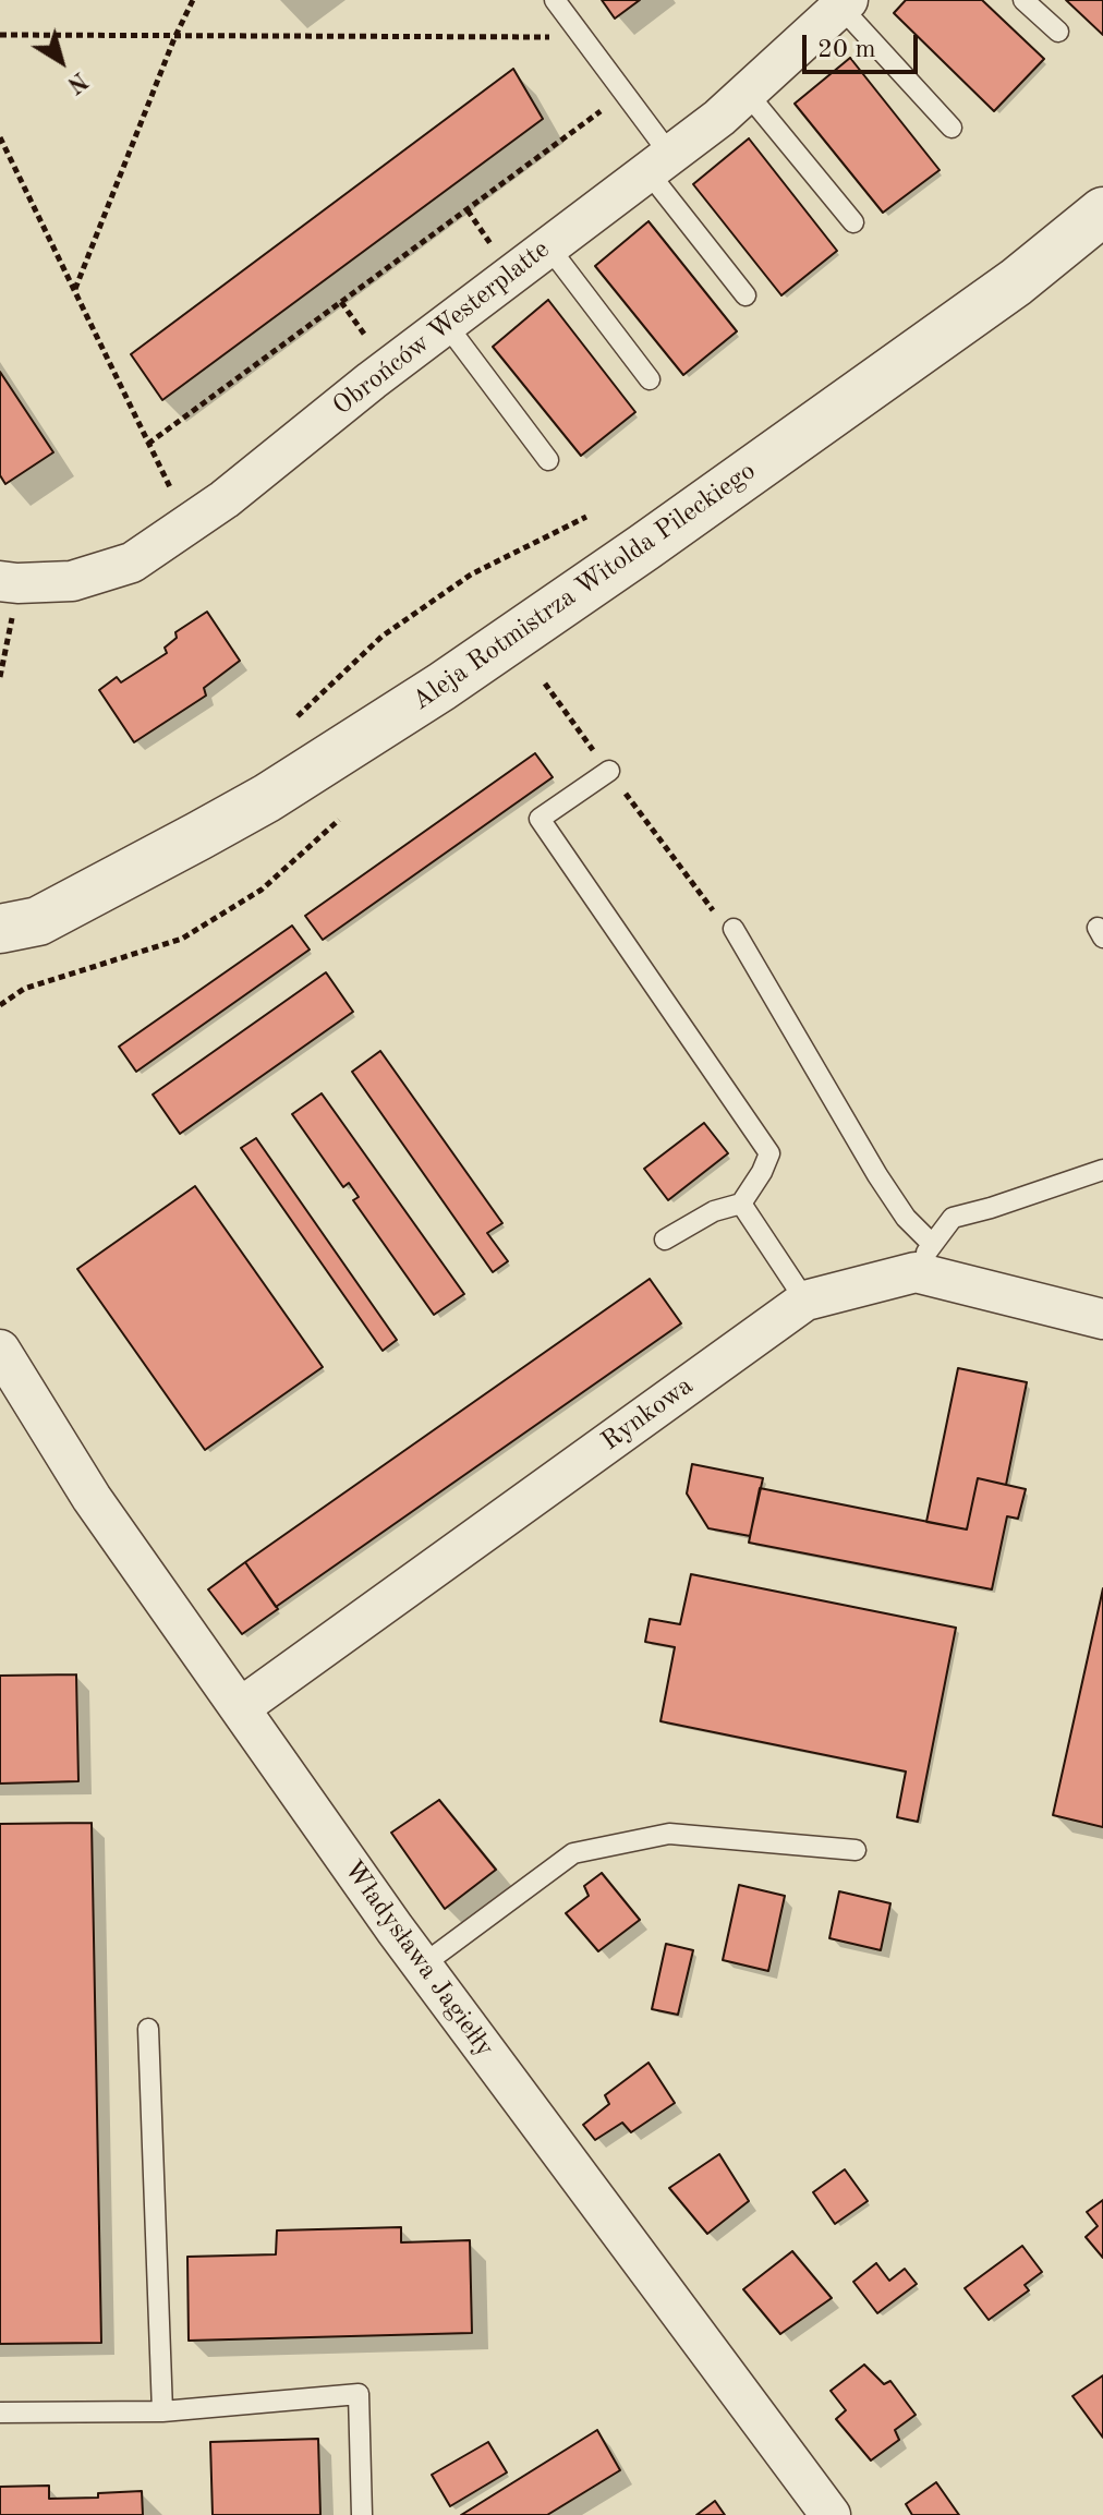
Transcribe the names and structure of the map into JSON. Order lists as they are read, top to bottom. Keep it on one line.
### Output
{"streets":{"street":["Obrońców Westerplatte","Aleja Rotmistrza Witolda Pileckiego","Rynkowa","Władysława Jagiełły"]},"crossings":[["Rynkowa","Władysława Jagiełły"]],"scale_bar":"20 m","north":"bottom right"}
